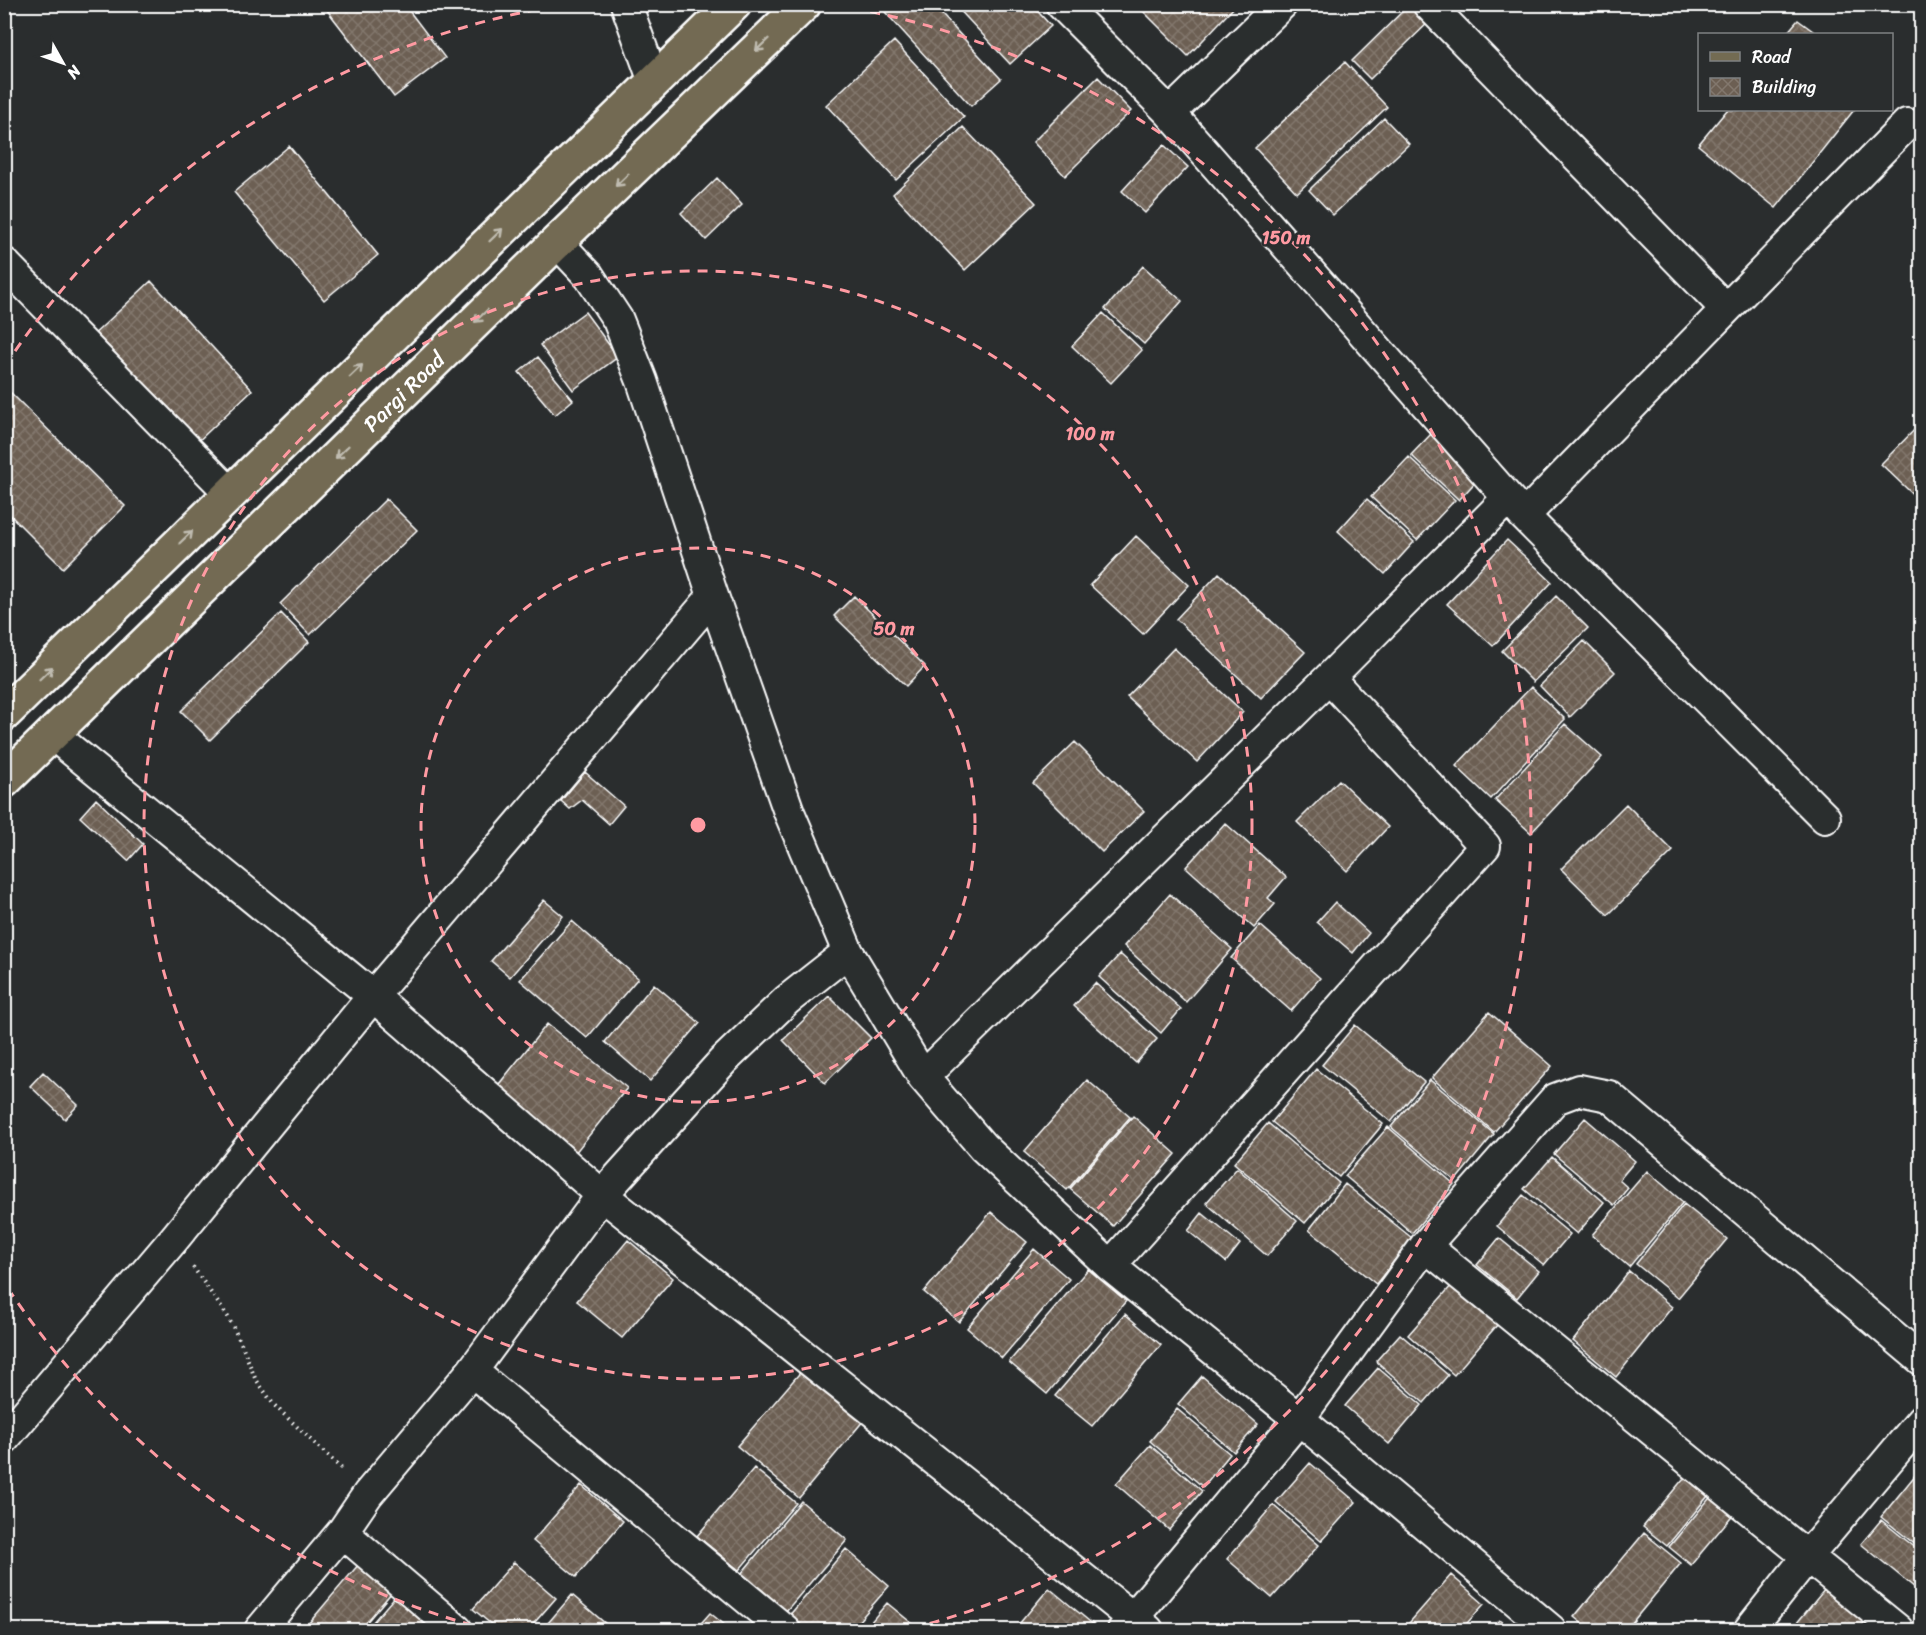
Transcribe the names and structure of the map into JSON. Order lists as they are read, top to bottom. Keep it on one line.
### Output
{"streets":{"main road":["Pargi Road"]},"legend":["Road","Building"],"north":"bottom right","rings":["150 m","100 m","50 m"]}
